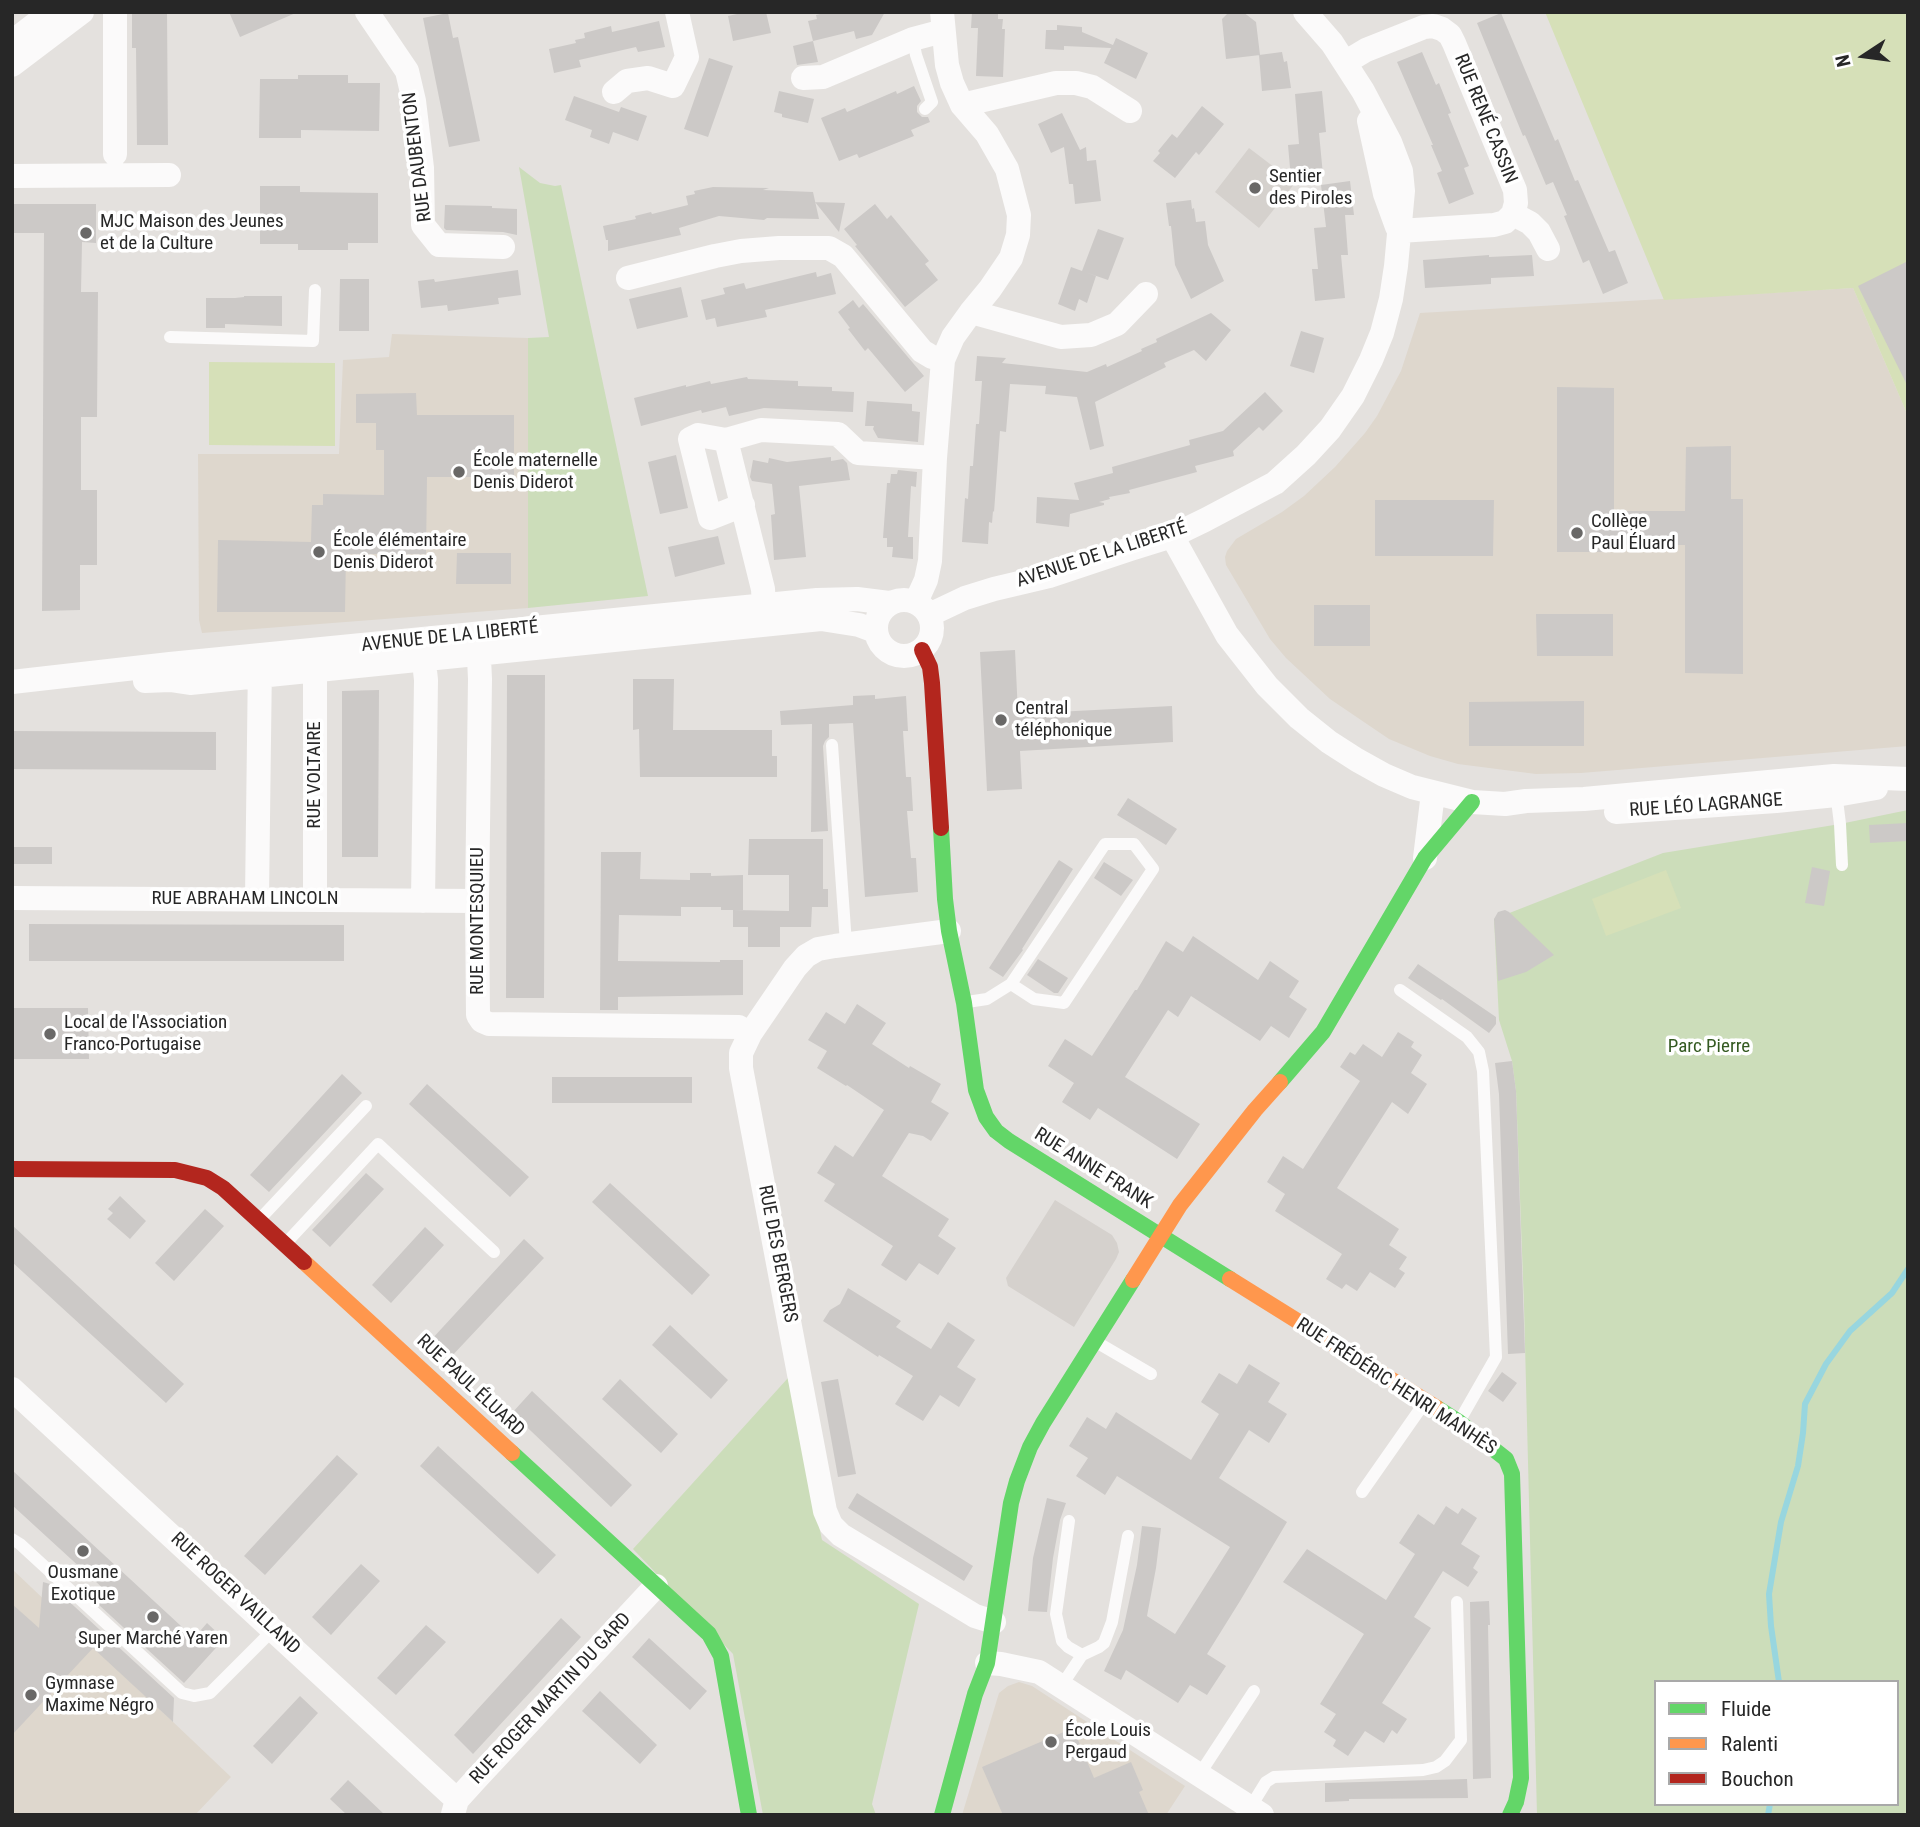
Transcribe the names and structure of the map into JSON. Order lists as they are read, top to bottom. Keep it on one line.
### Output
{"streets":{"street":["RUE RENÉ CASSIN","RUE DAUBENTON","AVENUE DE LA LIBERTÉ","RUE VOLTAIRE","RUE LÉO LAGRANGE","RUE ABRAHAM LINCOLN","RUE MONTESQUIEU","RUE ANNE FRANK","RUE DES BERGERS","RUE PAUL ÉLUARD","RUE FRÉDÉRIC HENRI MANHÈS","RUE ROGER VAILLAND","RUE ROGER MARTIN DU GARD"]},"crossings":[["RUE RENÉ CASSIN","AVENUE DE LA LIBERTÉ"],["AVENUE DE LA LIBERTÉ","RUE VOLTAIRE"],["AVENUE DE LA LIBERTÉ","RUE LÉO LAGRANGE"],["AVENUE DE LA LIBERTÉ","RUE MONTESQUIEU"],["AVENUE DE LA LIBERTÉ","RUE ANNE FRANK"],["RUE VOLTAIRE","RUE ABRAHAM LINCOLN"],["RUE ABRAHAM LINCOLN","RUE MONTESQUIEU"],["RUE MONTESQUIEU","RUE DES BERGERS"],["RUE ANNE FRANK","RUE DES BERGERS"],["RUE ANNE FRANK","RUE FRÉDÉRIC HENRI MANHÈS"],["RUE PAUL ÉLUARD","RUE ROGER MARTIN DU GARD"],["RUE ROGER VAILLAND","RUE ROGER MARTIN DU GARD"]],"parks":["Parc Pierre"],"places":["Sentier des Piroles","MJC Maison des Jeunes et de la Culture","École maternelle Denis Diderot","Collège Paul Éluard","École élémentaire Denis Diderot","Central téléphonique","Local de l'Association Franco-Portugaise","Ousmane Exotique","Super Marché Yaren","Gymnase Maxime Négro","École Louis Pergaud"],"legend":["Fluide","Ralenti","Bouchon"],"north":"left"}
